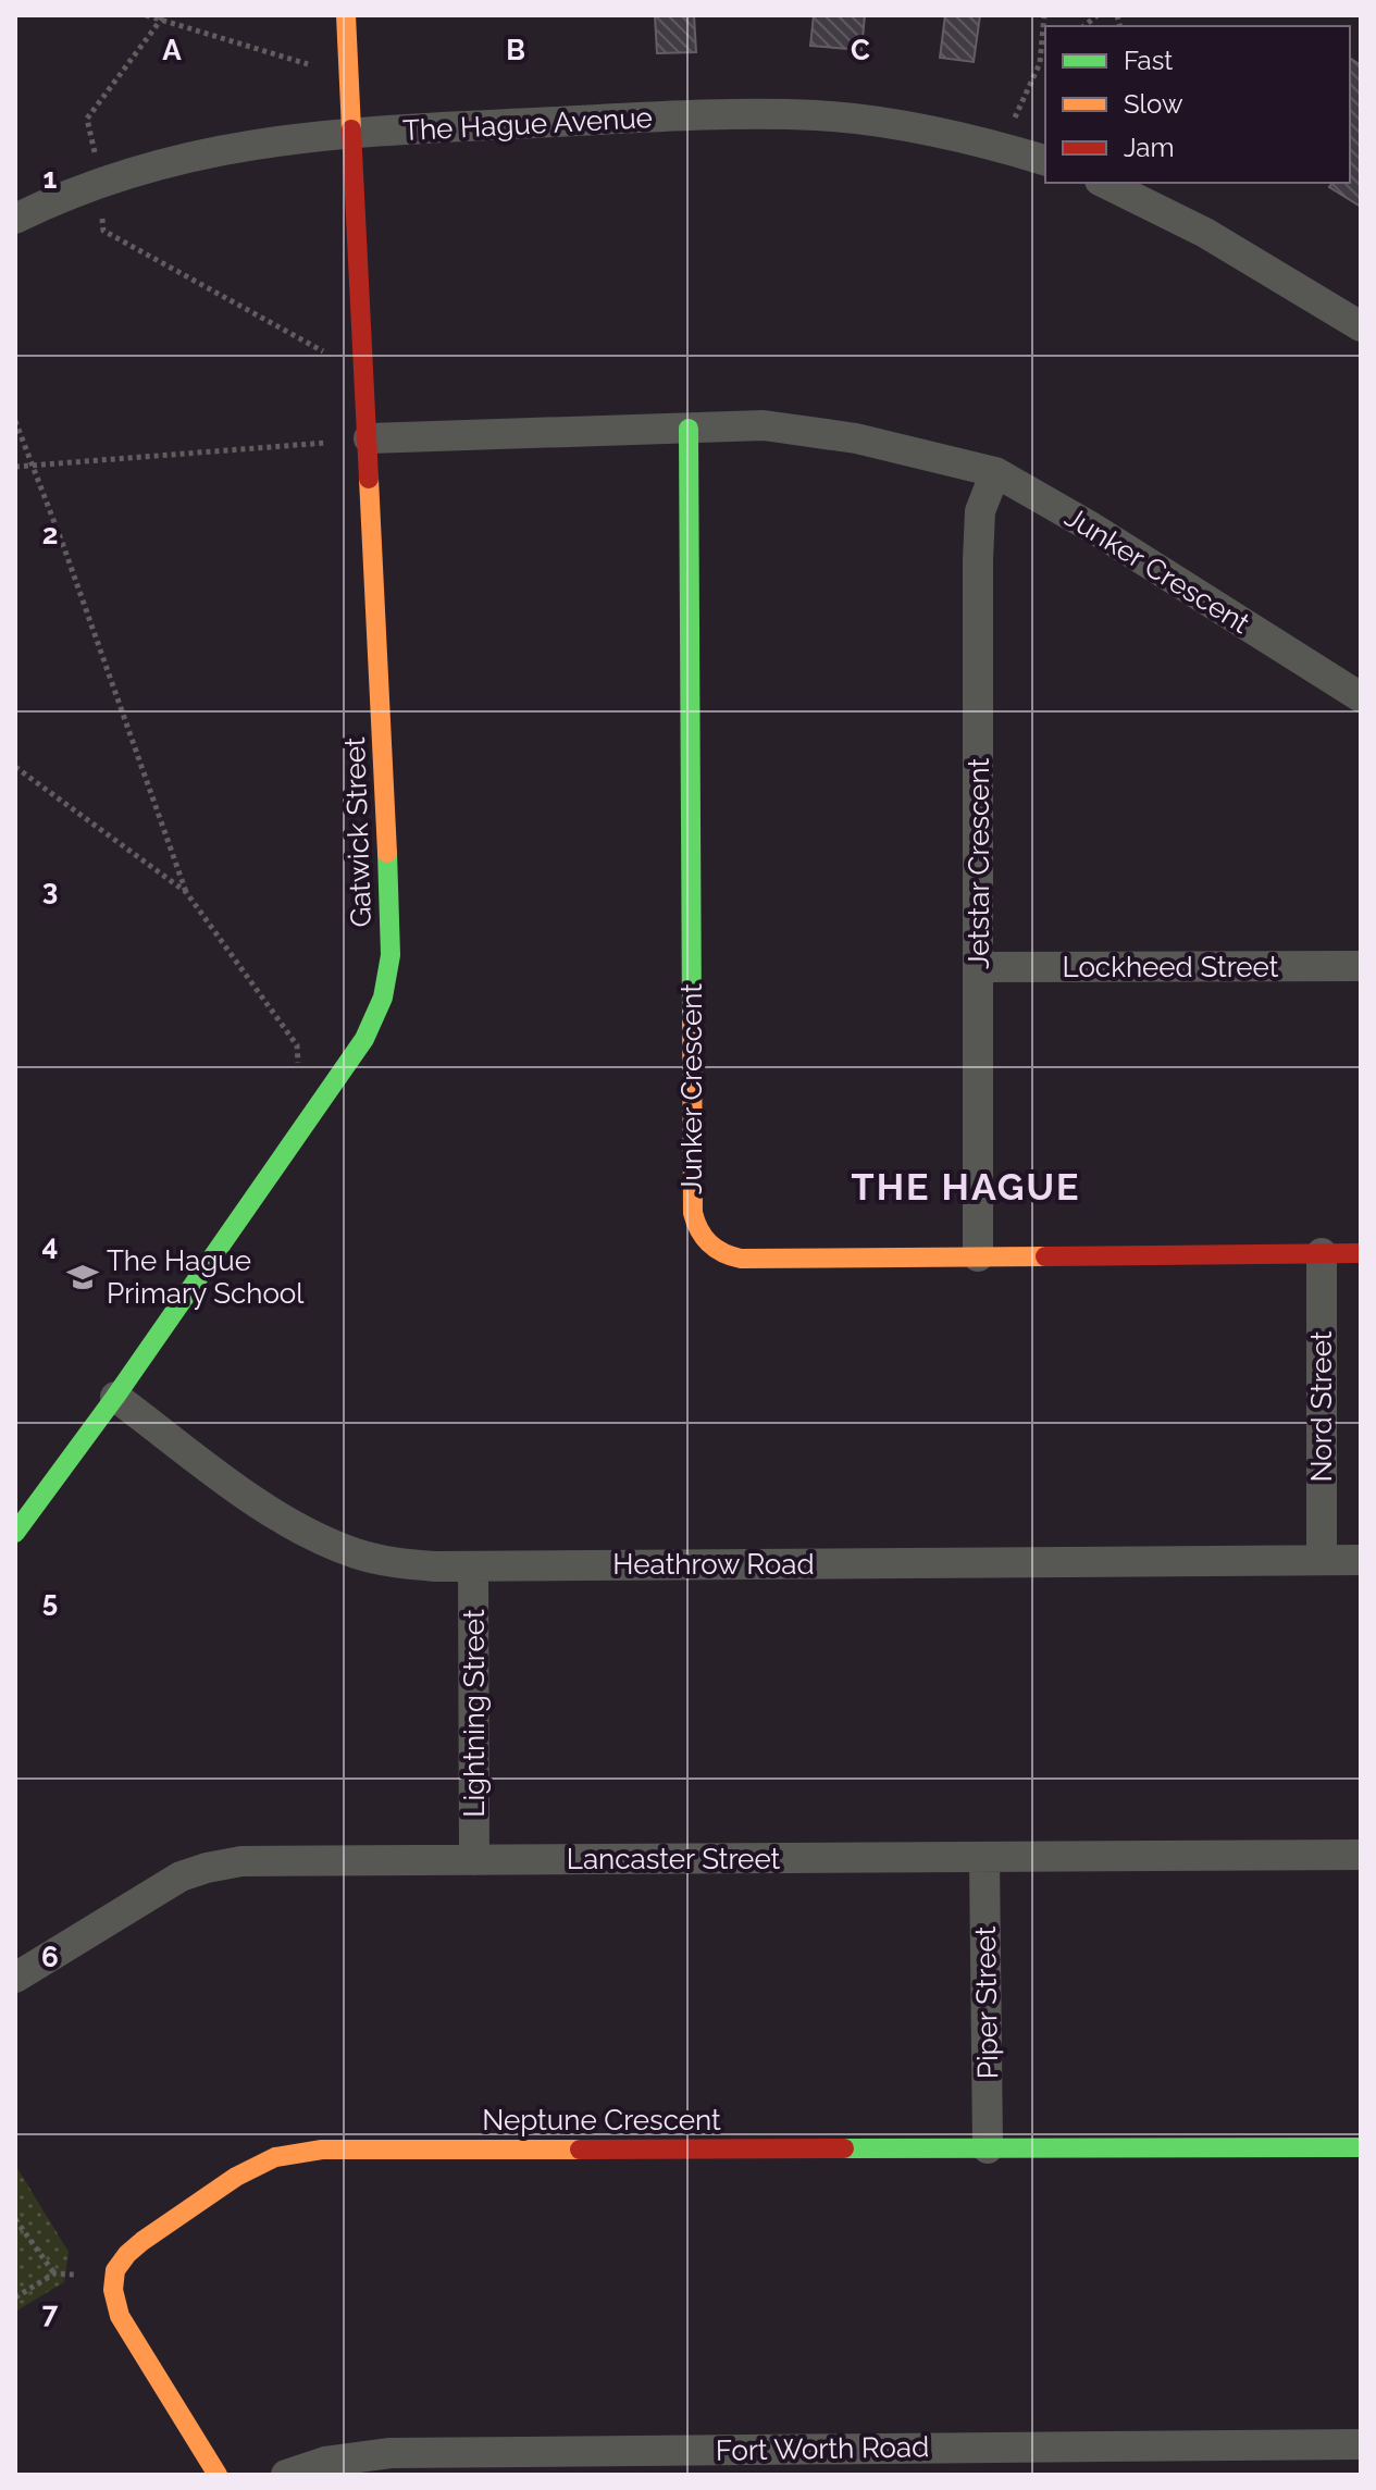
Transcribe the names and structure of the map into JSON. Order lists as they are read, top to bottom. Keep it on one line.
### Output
{"streets":{"street":["The Hague Avenue","Junker Crescent","Gatwick Street","Jetstar Crescent","Lockheed Street","Nord Street","Heathrow Road","Lightning Street","Lancaster Street","Piper Street","Neptune Crescent","Fort Worth Road"]},"crossings":[["The Hague Avenue","Gatwick Street"],["Junker Crescent","Gatwick Street"],["Junker Crescent","Jetstar Crescent"],["Junker Crescent","Nord Street"],["Gatwick Street","Heathrow Road"],["Jetstar Crescent","Lockheed Street"],["Nord Street","Heathrow Road"],["Heathrow Road","Lightning Street"],["Lightning Street","Lancaster Street"],["Lancaster Street","Piper Street"],["Piper Street","Neptune Crescent"]],"districts":["THE HAGUE"],"places":{"school or university":["The Hague Primary School"]},"legend":["Fast","Slow","Jam"],"grid":{"columns":["A","B","C"],"rows":["1","2","3","4","5","6","7"]}}
